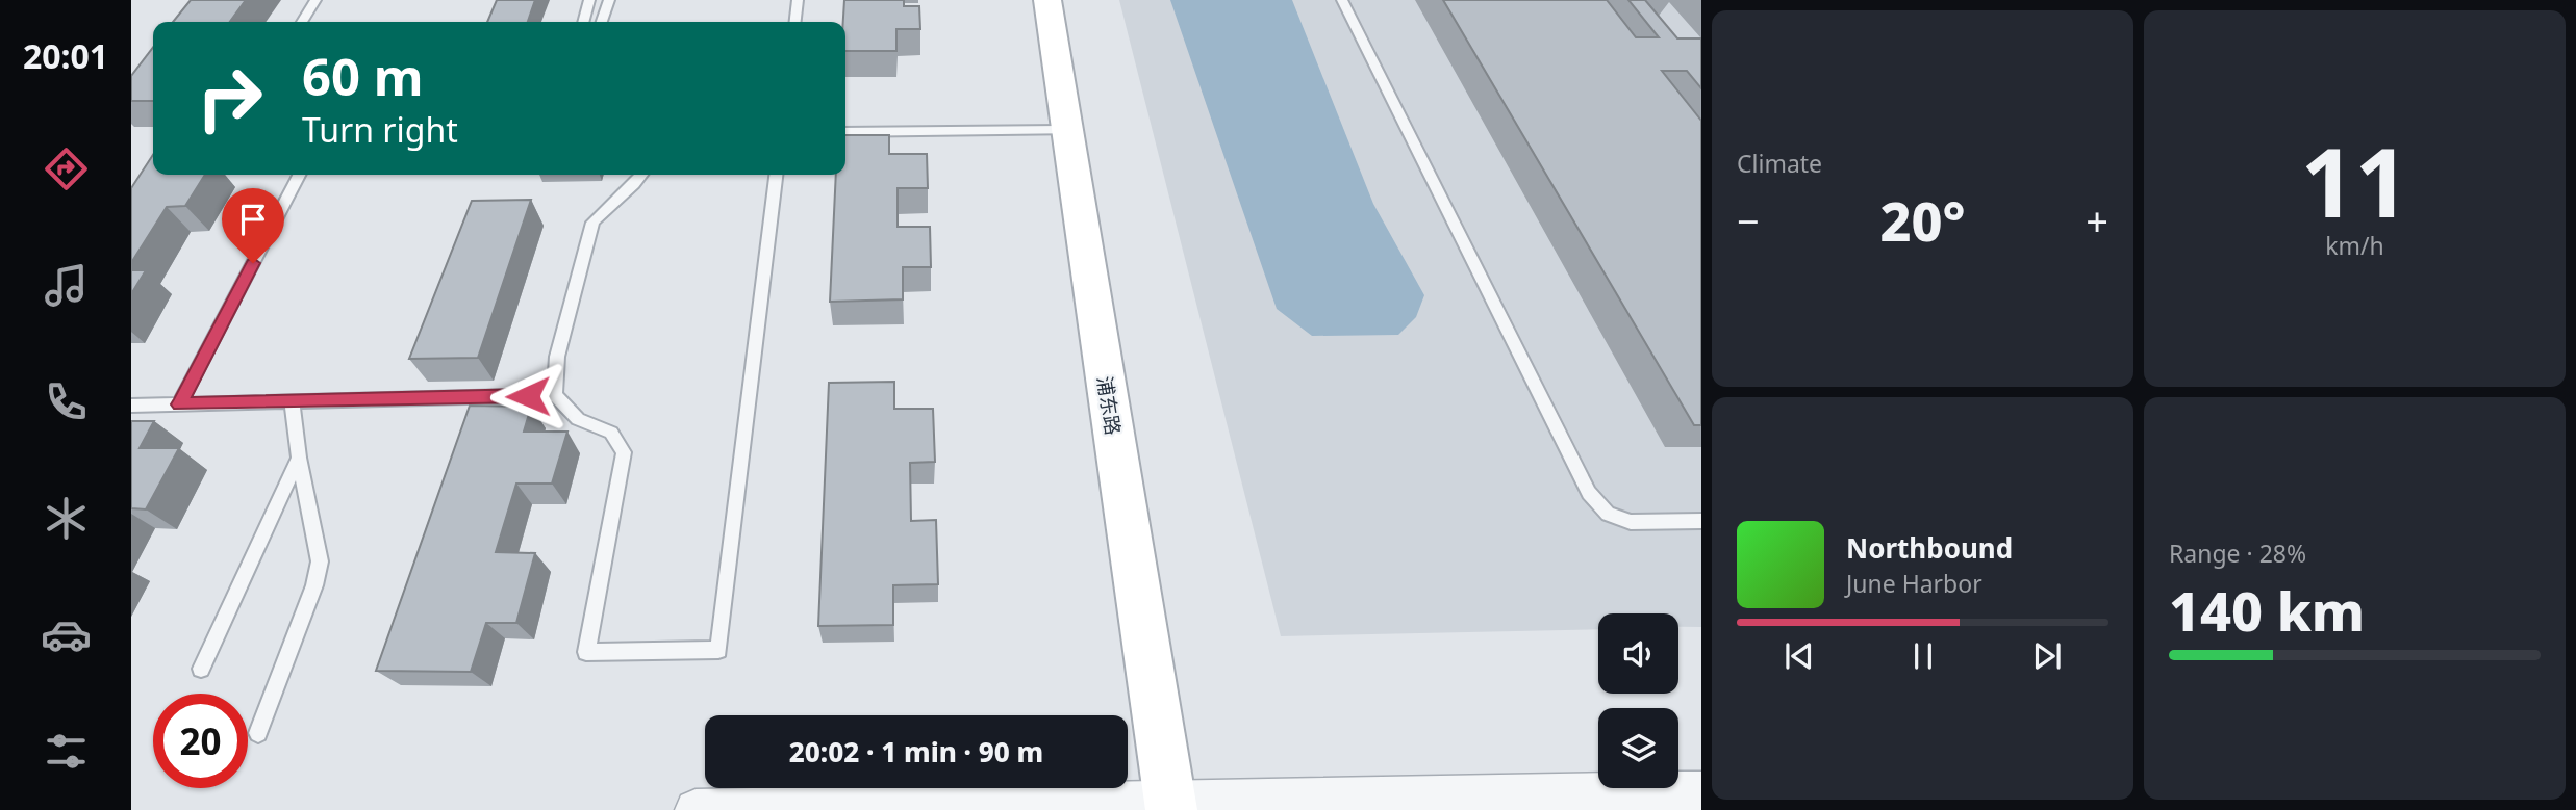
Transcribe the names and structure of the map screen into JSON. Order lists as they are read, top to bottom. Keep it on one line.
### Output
{"streets":{"street":["浦东路"]},"page":{"tabs":"20:01","tile":["Climate",["11","km/h"],["Range · 28%","140 km"]],"turn":["60 m","Turn right"],"heat":["−","20°","+"],"song":["Northbound","June Harbor"],"limit":"20","trip":"20:02 · 1 min · 90 m"}}
